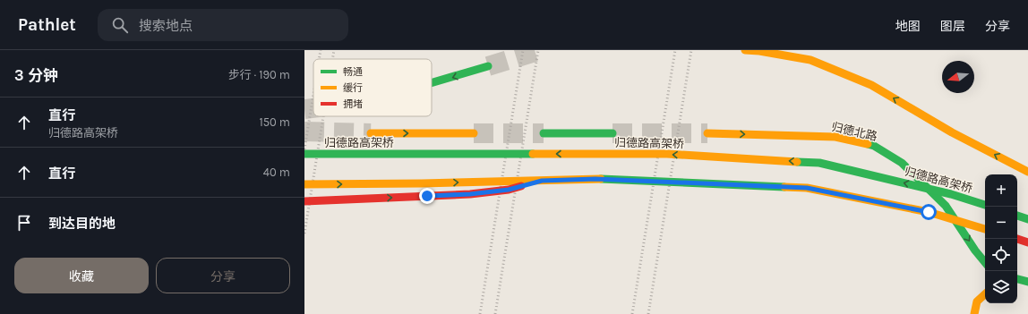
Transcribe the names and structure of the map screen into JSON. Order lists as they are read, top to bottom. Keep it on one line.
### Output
{"streets":{"main road":["归德北路","归德路高架桥"]},"legend":["畅通","缓行","拥堵"],"north":"left","page":{"header":"Pathlet","search":"搜索地点","nav":["地图","图层","分享"],"heading":["3 分钟","步行 · 190 m"],"list":[["直行","归德路高架桥","150 m"],["直行","40 m"],"到达目的地"],"map_buttons":["+","−"],"buttons":["收藏","分享"]}}
